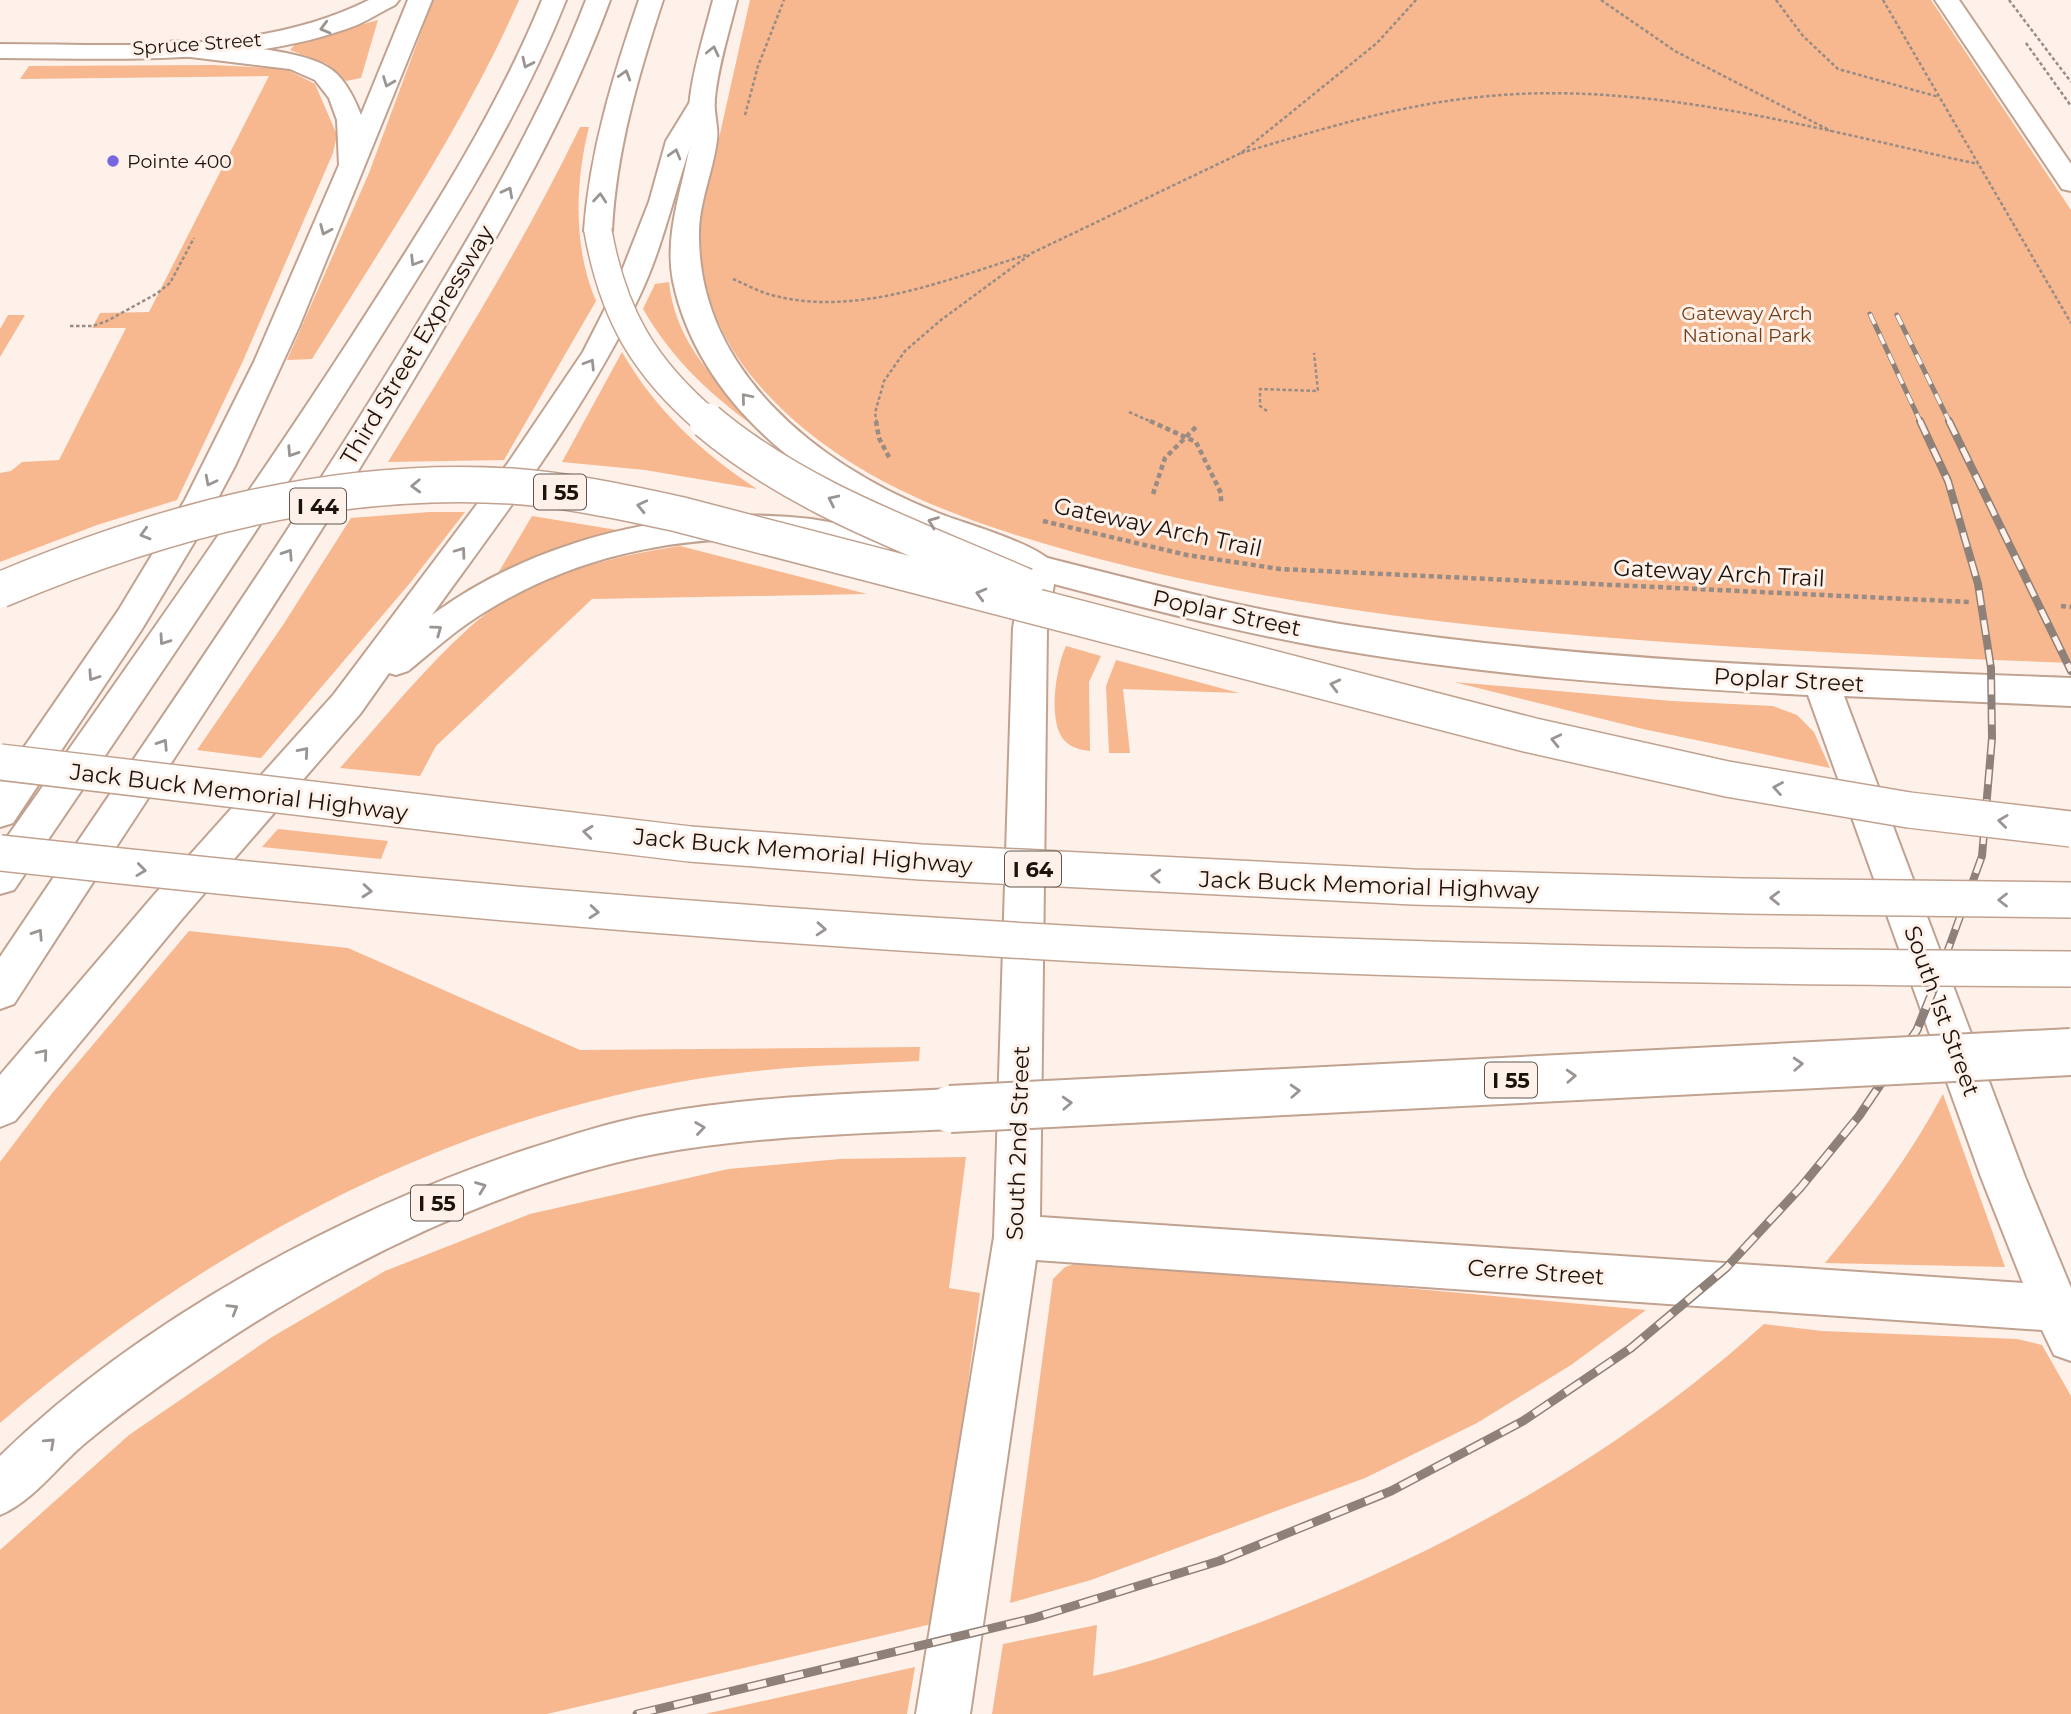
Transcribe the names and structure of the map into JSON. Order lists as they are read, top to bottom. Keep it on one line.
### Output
{"streets":{"main road":["Spruce Street","Third Street Expressway","I 55","I 44","Poplar Street","Jack Buck Memorial Highway","I 64","South 1st Street","South 2nd Street","Cerre Street"],"path":["Gateway Arch Trail"]},"crossings":[["Poplar Street","South 1st Street"],["Poplar Street","South 2nd Street"],["South 1st Street","Cerre Street"],["South 2nd Street","Cerre Street"]],"one_way":["Spruce Street"],"parks":["Gateway Arch National Park"],"places":["Pointe 400"]}
